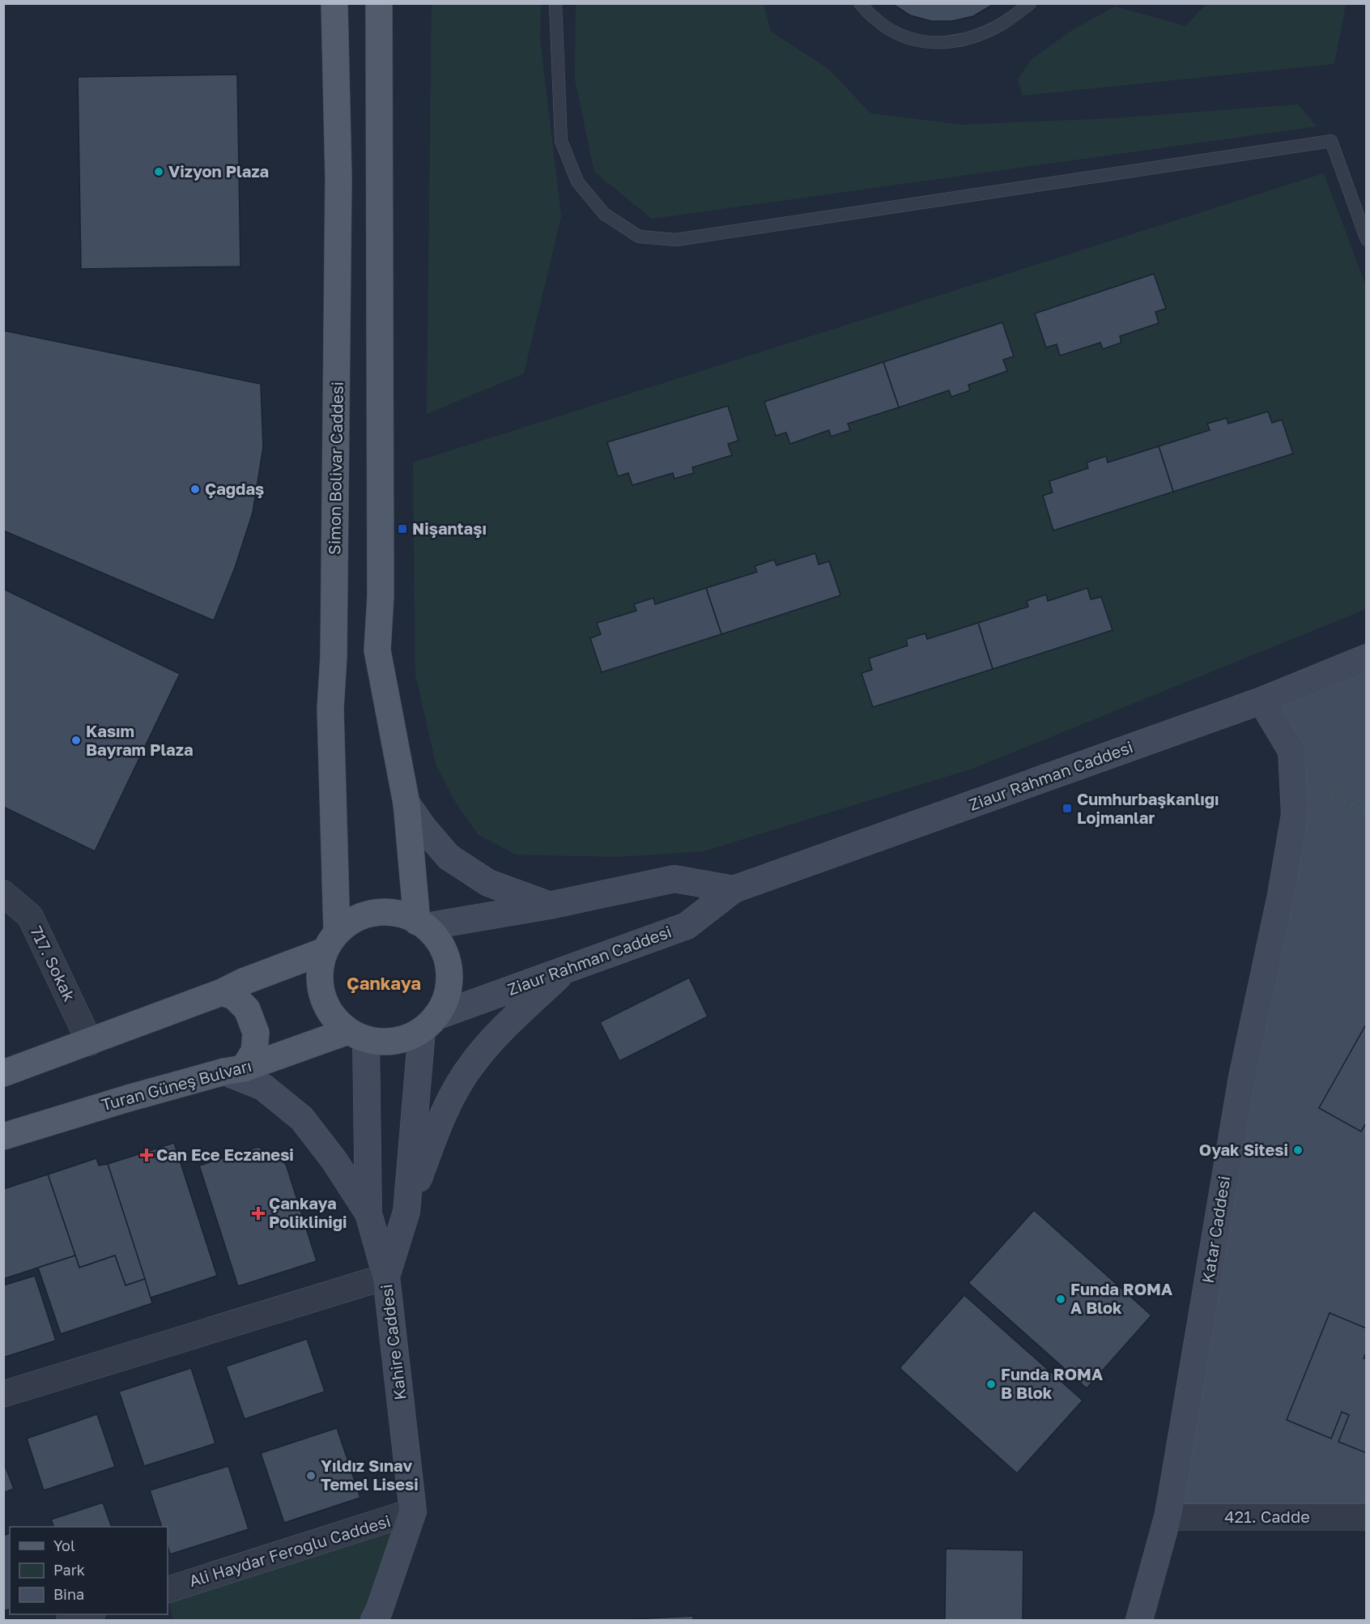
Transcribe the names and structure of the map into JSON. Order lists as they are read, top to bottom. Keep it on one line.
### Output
{"streets":{"main road":["Simon Bolivar Caddesi","Ziaur Rahman Caddesi","Turan Güneş Bulvarı","Katar Caddesi","Kahire Caddesi"],"street":["717. Sokak","421. Cadde","Ali Haydar Feroğlu Caddesi"]},"crossings":[["Simon Bolivar Caddesi","Ziaur Rahman Caddesi"],["Simon Bolivar Caddesi","Turan Güneş Bulvarı"],["Simon Bolivar Caddesi","Kahire Caddesi"],["Ziaur Rahman Caddesi","Turan Güneş Bulvarı"],["Ziaur Rahman Caddesi","Katar Caddesi"],["Ziaur Rahman Caddesi","Kahire Caddesi"],["Turan Güneş Bulvarı","Kahire Caddesi"],["Katar Caddesi","421. Cadde"],["Kahire Caddesi","Ali Haydar Feroğlu Caddesi"]],"districts":["Çankaya"],"places":{"other":["Vizyon Plaza","Çağdaş","Kasım Bayram Plaza","Oyak Sitesi","Funda ROMA A Blok","Funda ROMA B Blok","Yıldız Sınav Temel Lisesi"],"transit":["Nişantaşı","Cumhurbaşkanlığı Lojmanlar"],"health":["Can Ece Eczanesi","Çankaya Polikliniği"]},"legend":["Yol","Park","Bina"]}
